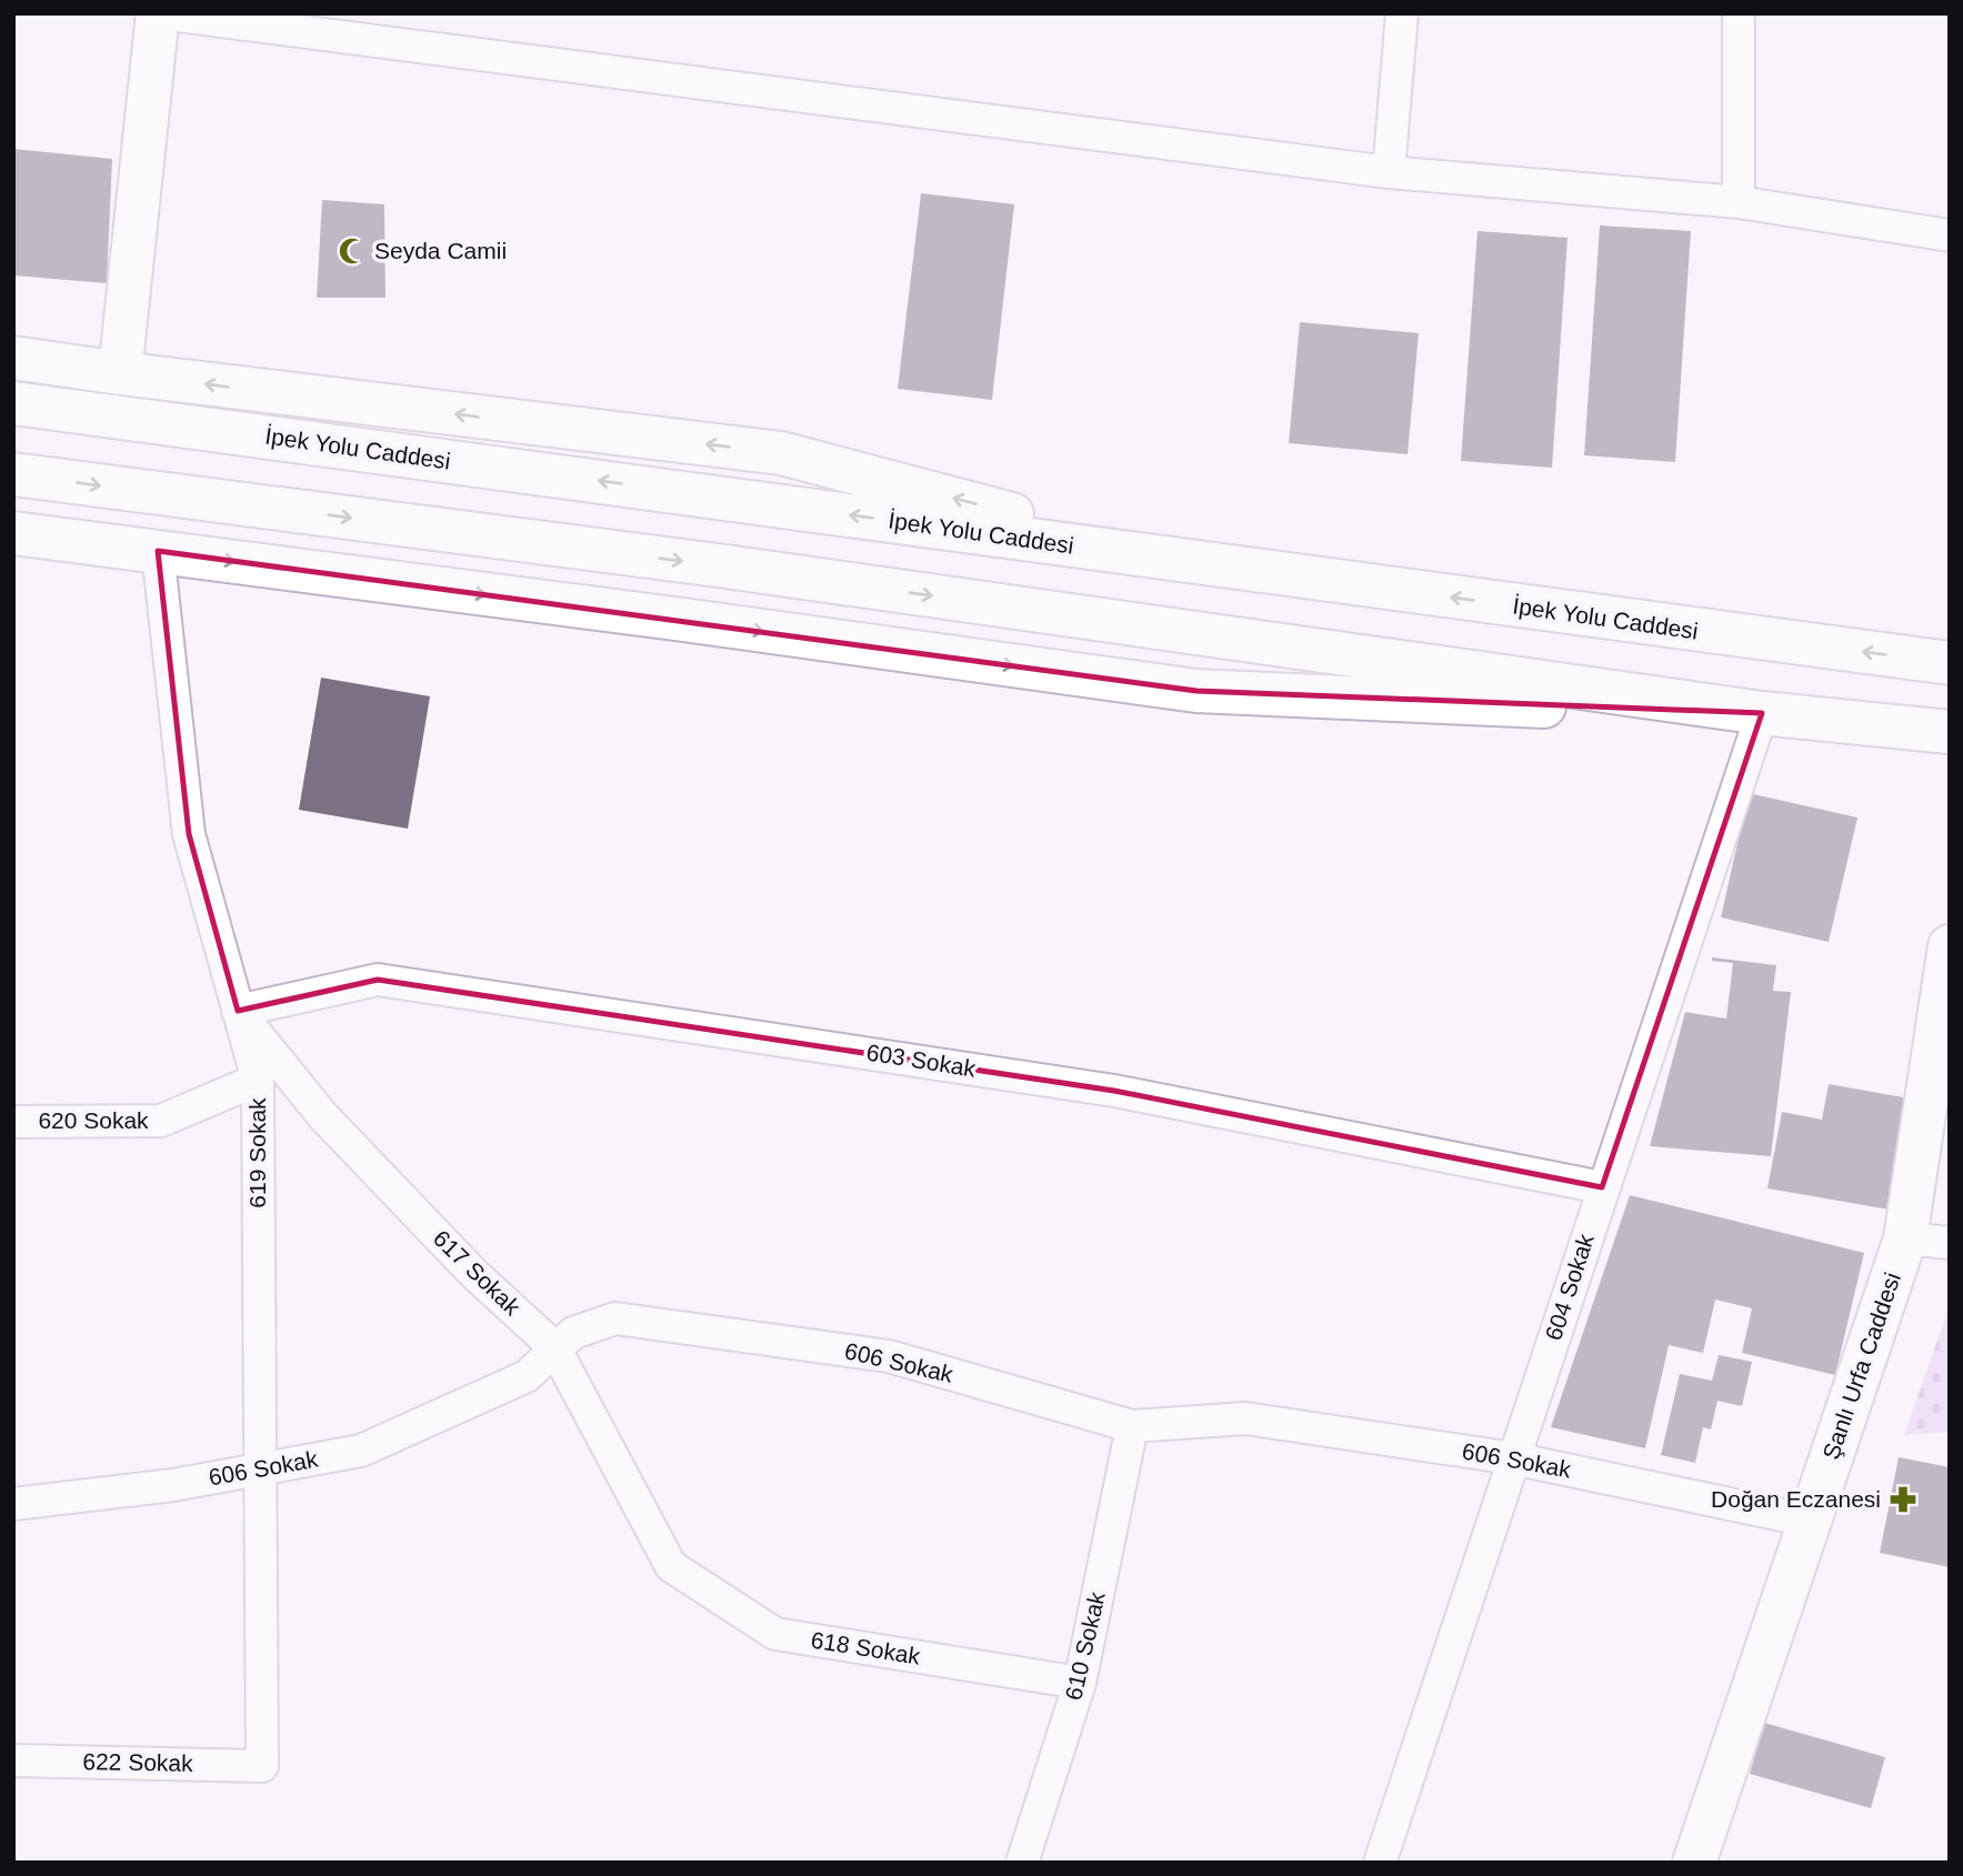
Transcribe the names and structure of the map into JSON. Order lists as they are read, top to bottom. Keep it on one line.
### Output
{"streets":{"main road":["İpek Yolu Caddesi","Şanlı Urfa Caddesi"],"street":["603 Sokak","620 Sokak","619 Sokak","617 Sokak","604 Sokak","606 Sokak","610 Sokak","618 Sokak","622 Sokak"]},"crossings":[["603 Sokak","619 Sokak"],["603 Sokak","617 Sokak"],["603 Sokak","604 Sokak"],["620 Sokak","619 Sokak"],["619 Sokak","617 Sokak"],["619 Sokak","606 Sokak"],["619 Sokak","622 Sokak"],["617 Sokak","606 Sokak"],["617 Sokak","618 Sokak"],["604 Sokak","606 Sokak"],["606 Sokak","Şanlı Urfa Caddesi"],["606 Sokak","610 Sokak"],["610 Sokak","618 Sokak"]],"places":{"mosque":["Seyda Camii"],"pharmacy":["Doğan Eczanesi"]}}
